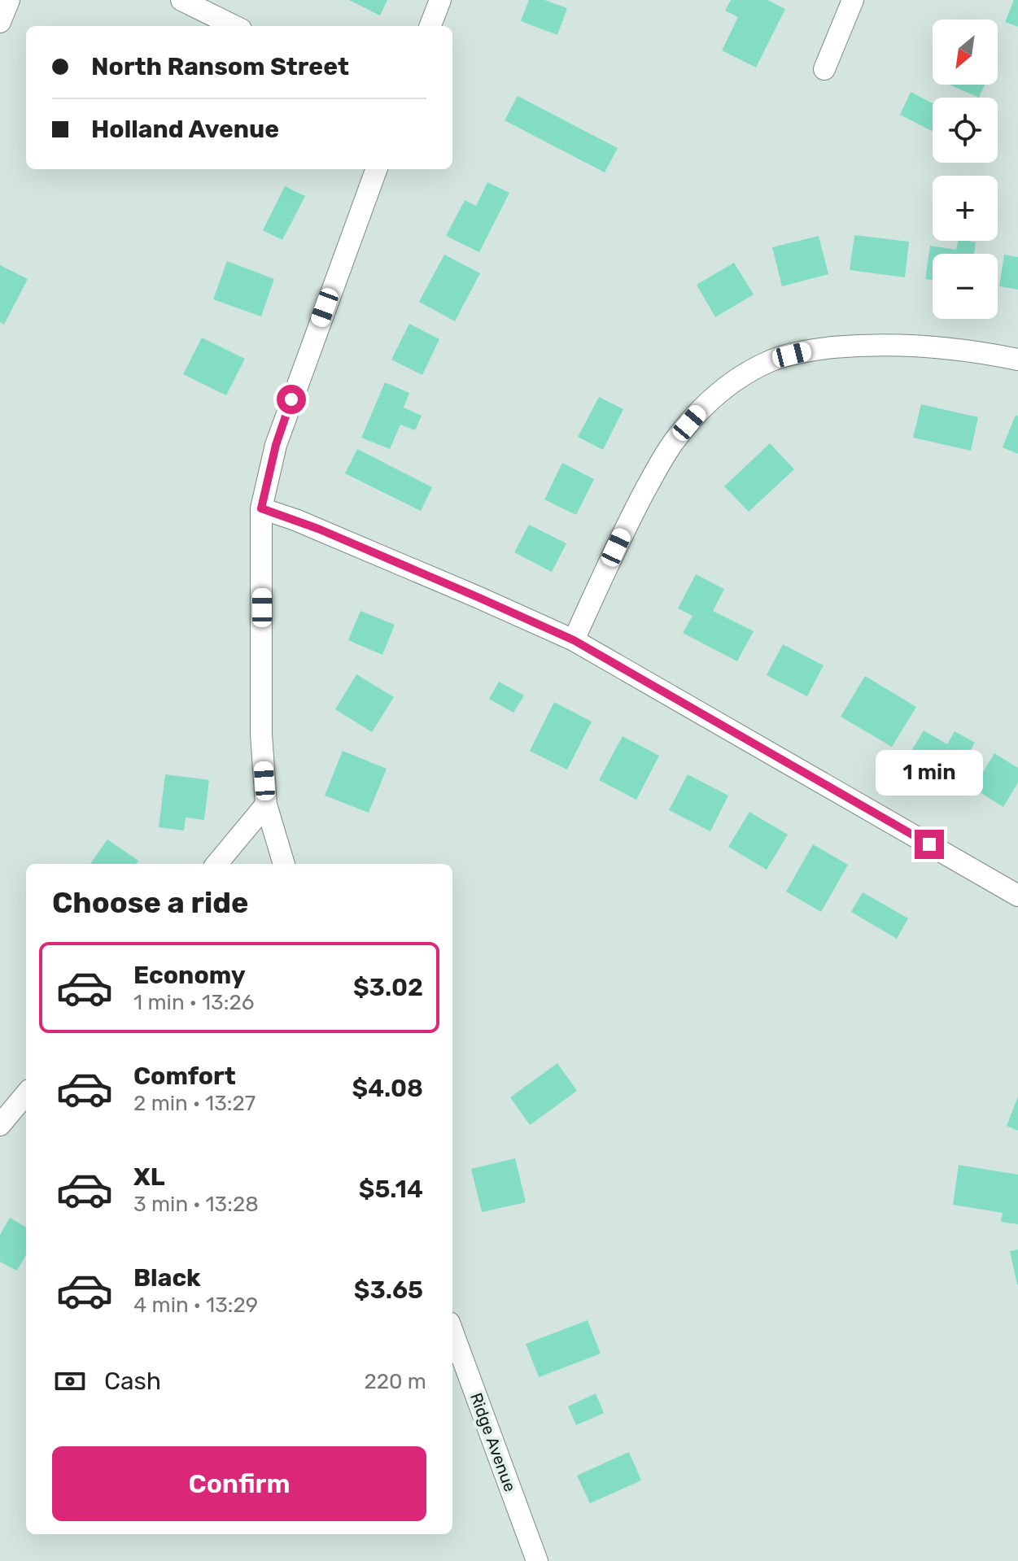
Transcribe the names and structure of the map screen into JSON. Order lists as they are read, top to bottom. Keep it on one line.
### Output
{"streets":{"street":["Ridge Avenue"]},"north":"bottom left","page":{"map_buttons":["+","−"],"banner":["North Ransom Street","Holland Avenue"],"bubble":"1 min","heading":"Choose a ride","list":[{"name":"Economy","note":"1 min · 13:26","value":"$3.02"},{"name":"Comfort","note":"2 min · 13:27","value":"$4.08"},{"name":"XL","note":"3 min · 13:28","value":"$5.14"},{"name":"Black","note":"4 min · 13:29","value":"$3.65"}],"pay":["Cash","220 m"],"buttons":"Confirm"}}
